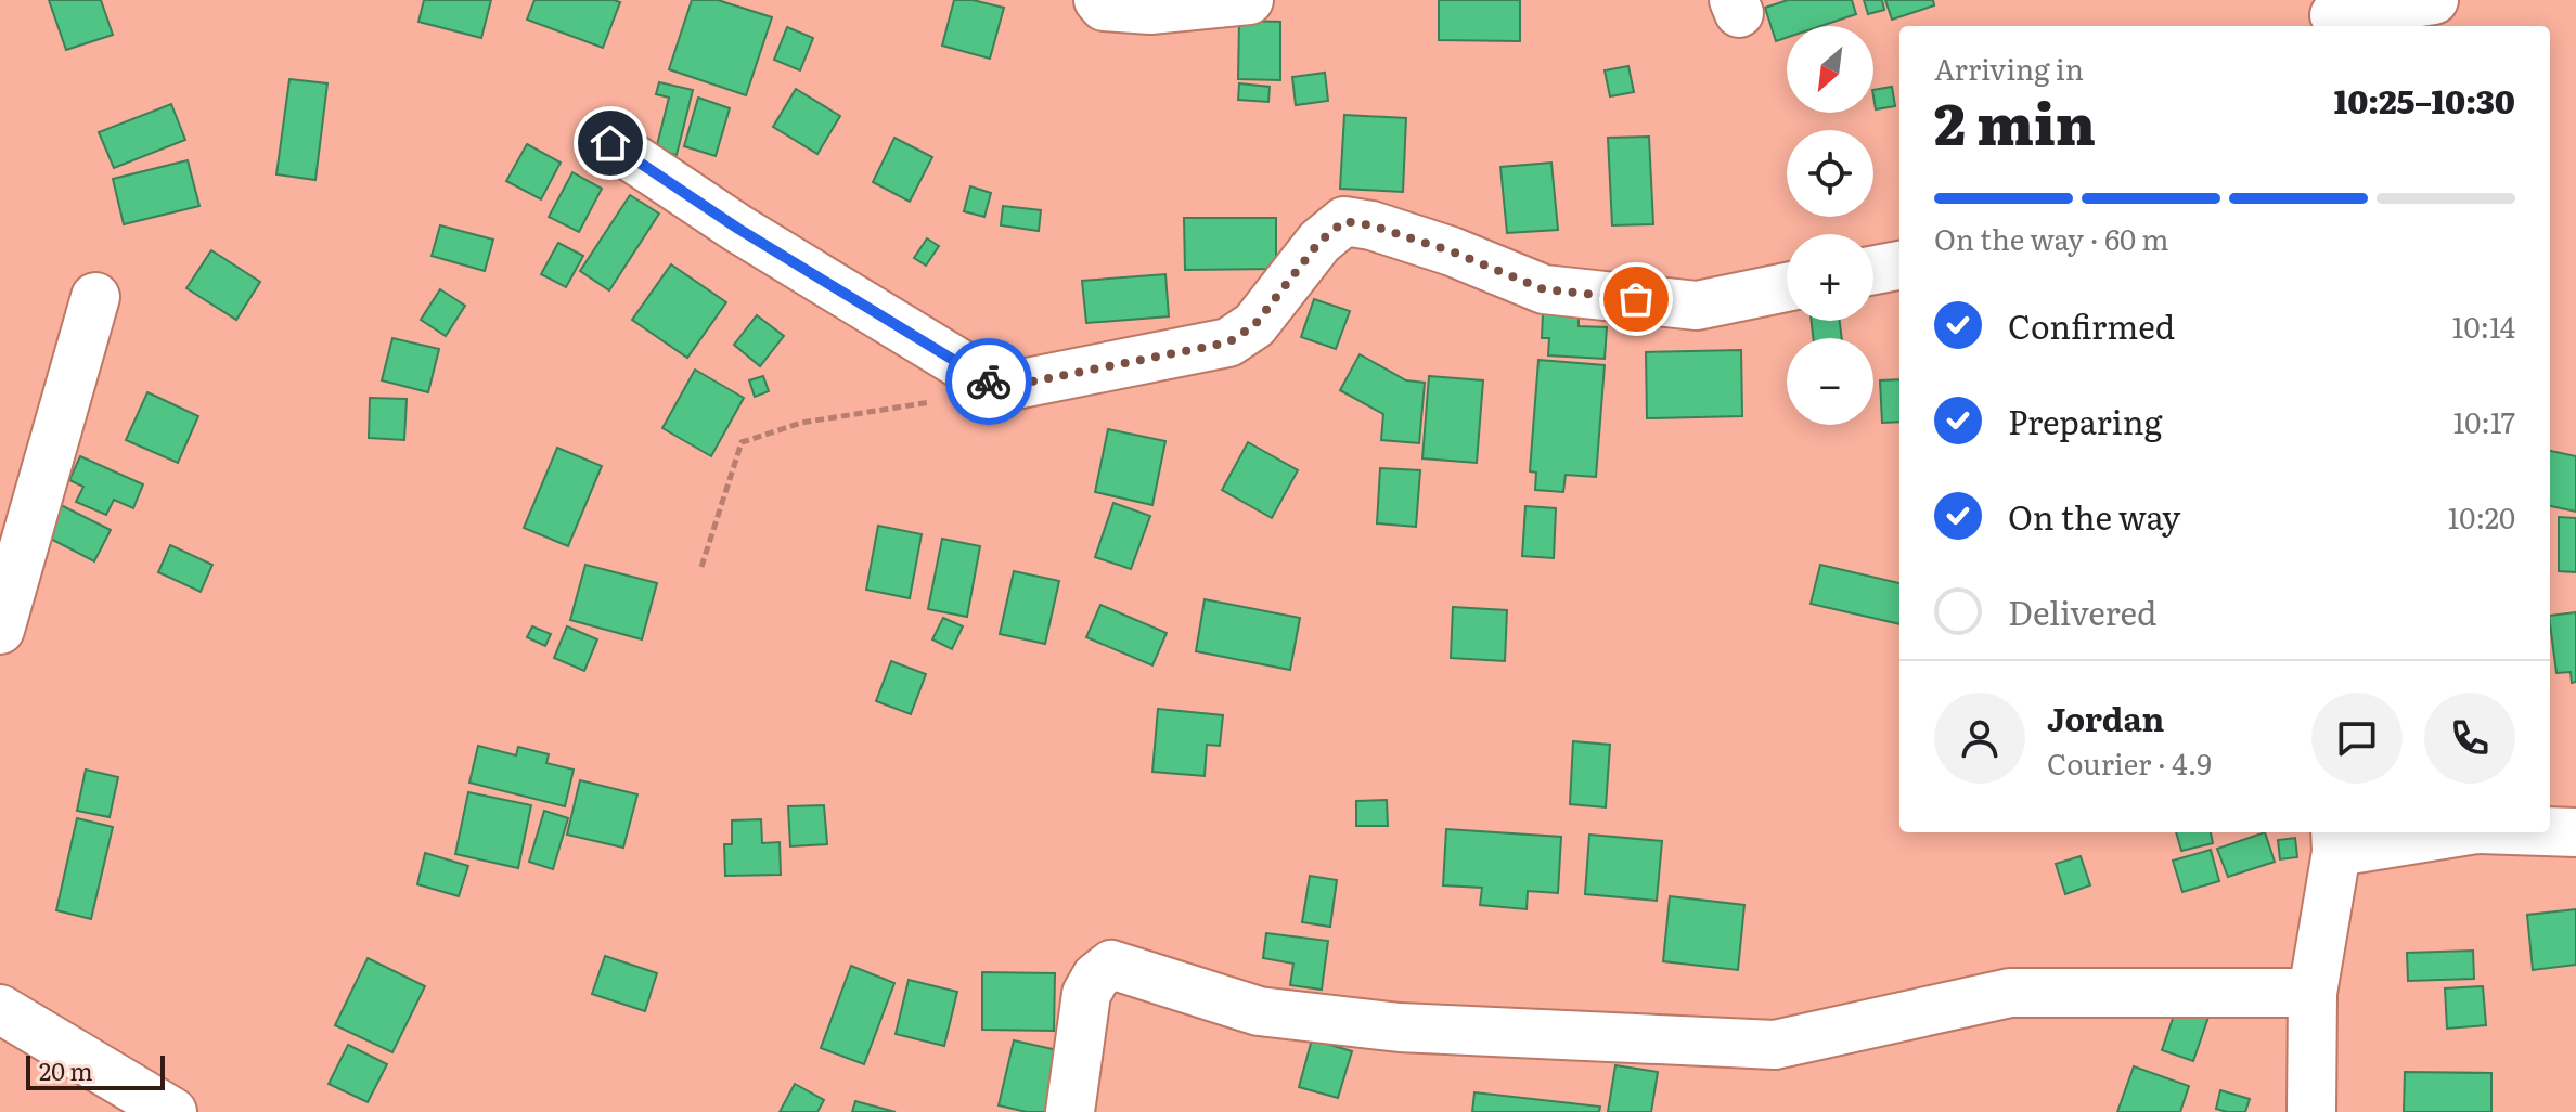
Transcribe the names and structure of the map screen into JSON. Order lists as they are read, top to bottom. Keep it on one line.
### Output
{"scale_bar":"20 m","north":"bottom left","page":{"map_buttons":["+","−"],"heading":["2 min","Arriving in","10:25–10:30"],"panel":["Jordan","Courier · 4.9"],"bar":"On the way · 60 m","list":[["Confirmed","10:14"],["Preparing","10:17"],["On the way","10:20"],"Delivered"],"scale":"20 m"}}
